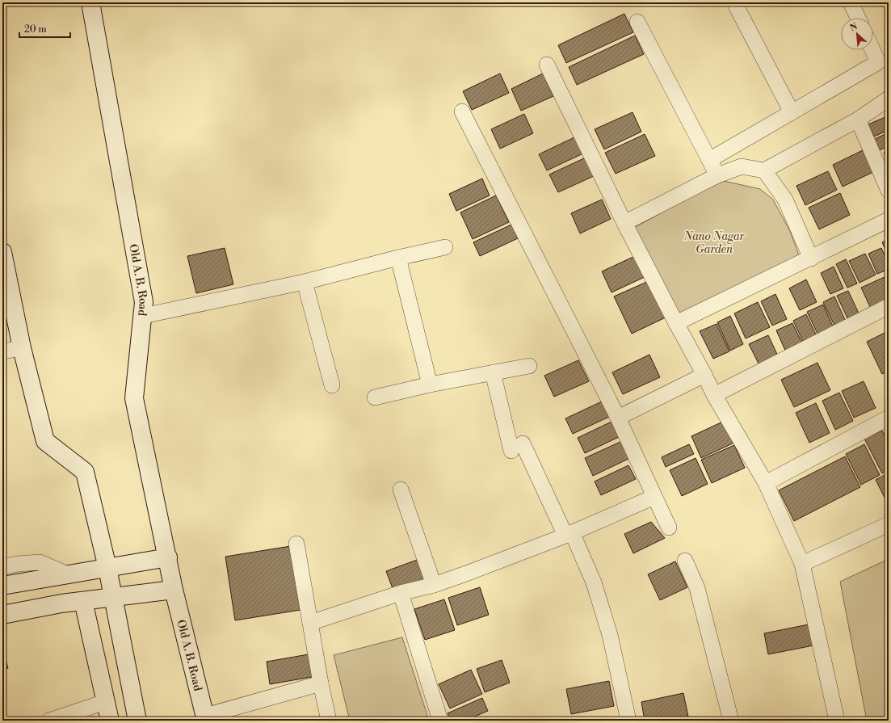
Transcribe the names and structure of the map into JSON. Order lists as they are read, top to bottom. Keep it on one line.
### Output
{"streets":{"main road":["Old A. B. Road"]},"parks":["Nano Nagar Garden"],"scale_bar":"20 m","north":"top left"}
